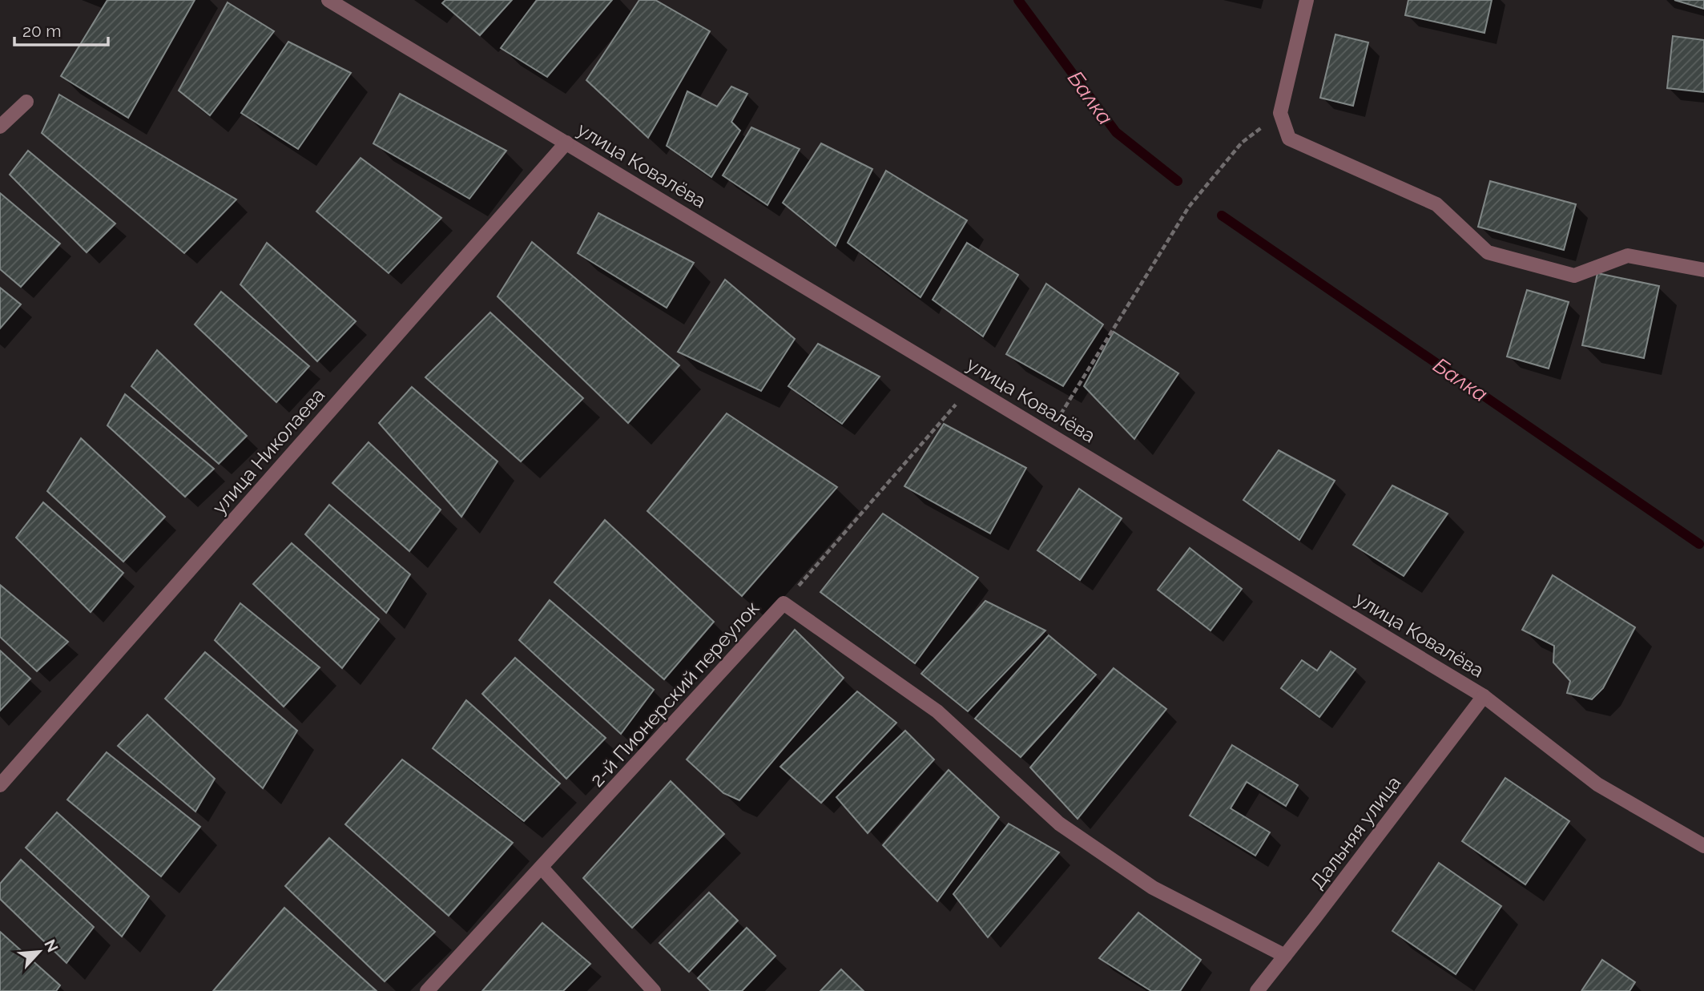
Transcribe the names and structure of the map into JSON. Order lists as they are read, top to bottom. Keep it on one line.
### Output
{"streets":{"street":["улица Ковалёва","улица Николаева","2-й Пионерский переулок","Дальняя улица"]},"crossings":[["улица Ковалёва","улица Николаева"],["улица Ковалёва","Дальняя улица"],["2-й Пионерский переулок","Дальняя улица"]],"water":["Балка"],"scale_bar":"20 m","north":"top right"}
